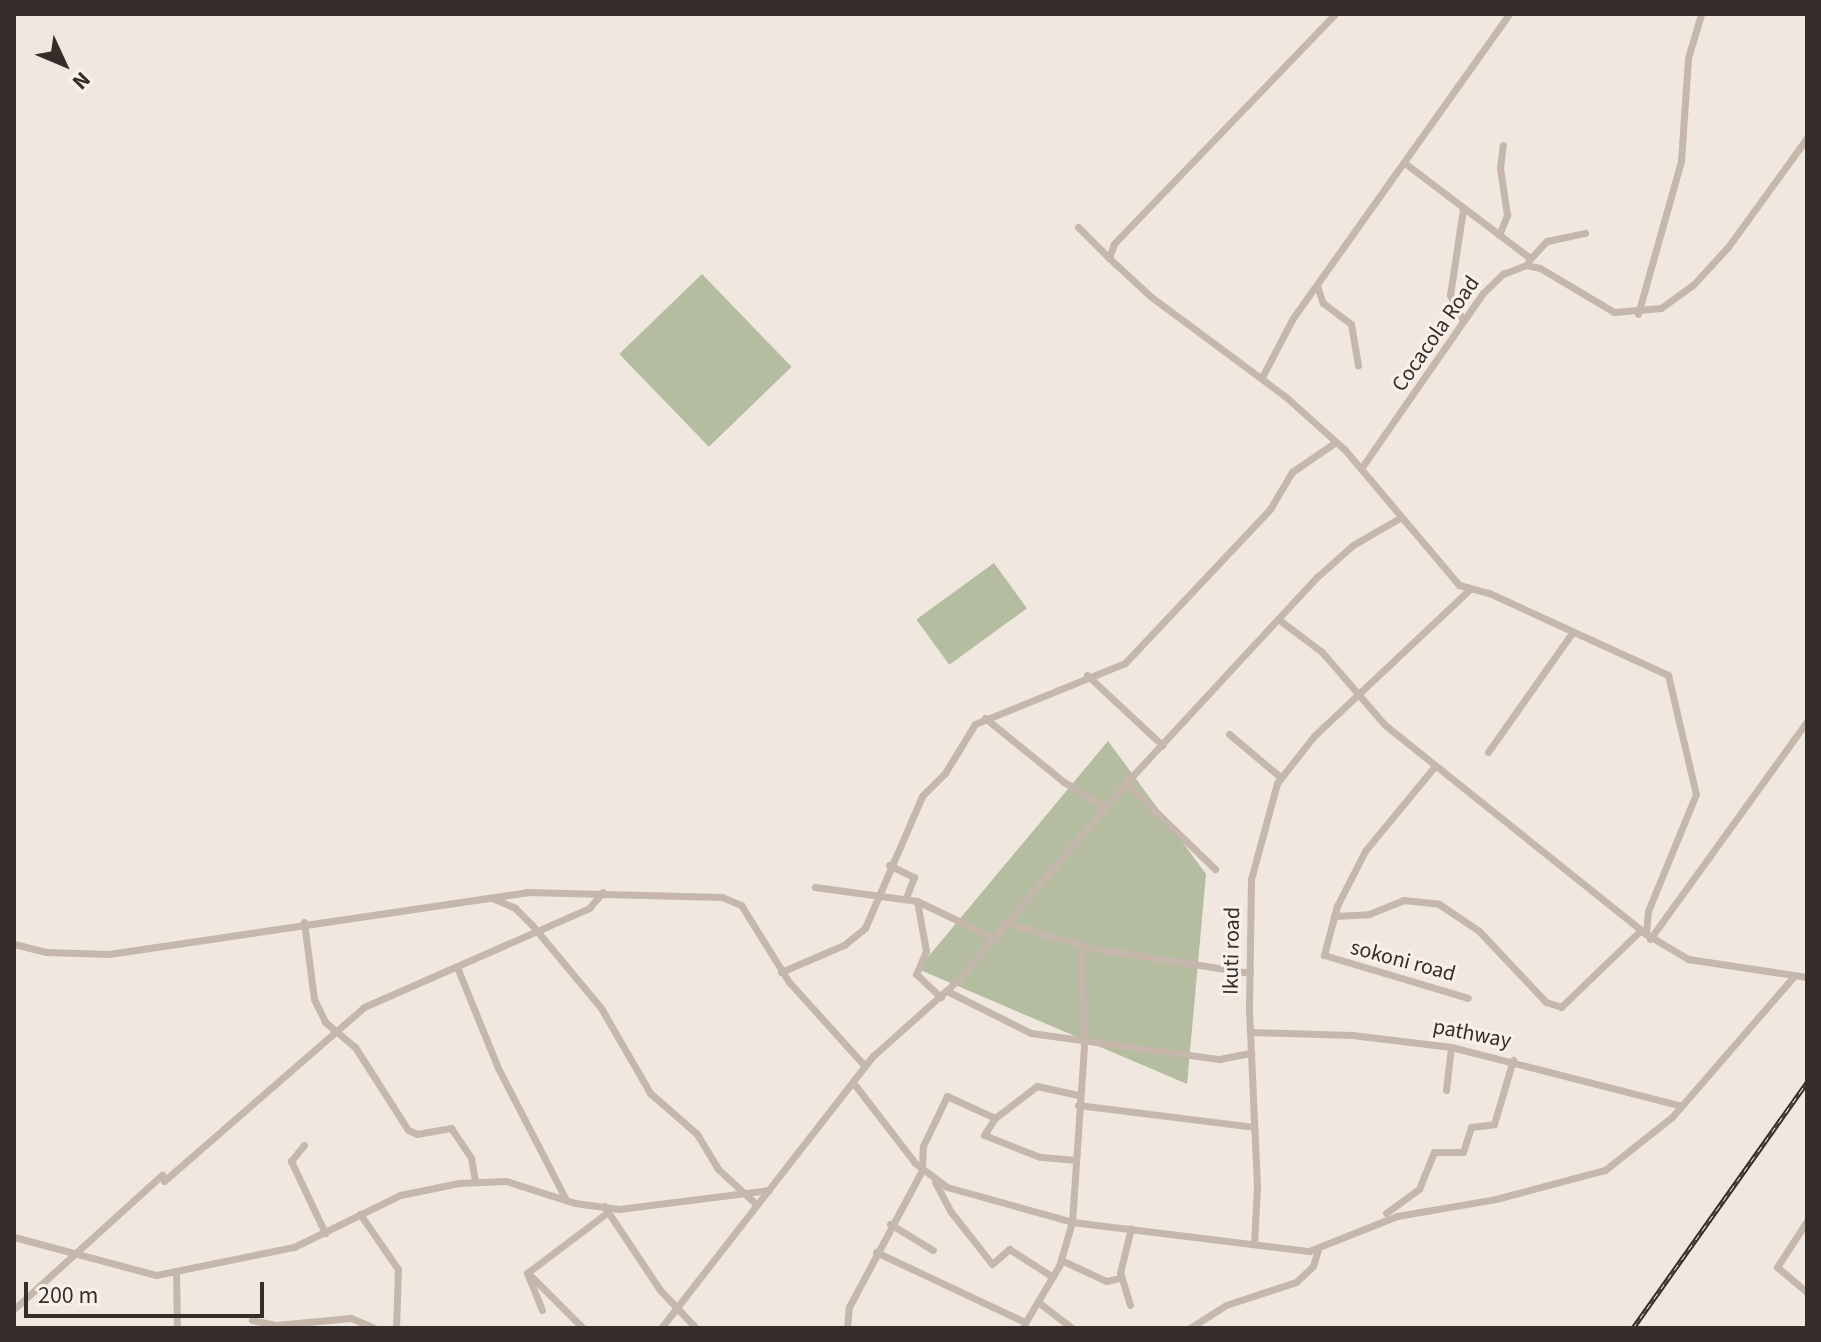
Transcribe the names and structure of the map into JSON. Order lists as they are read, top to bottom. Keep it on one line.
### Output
{"streets":{"street":["Cocacola Road","Ikuti road","sokoni road","pathway"]},"crossings":[["Ikuti road","pathway"]],"scale_bar":"200 m","north":"bottom right"}
